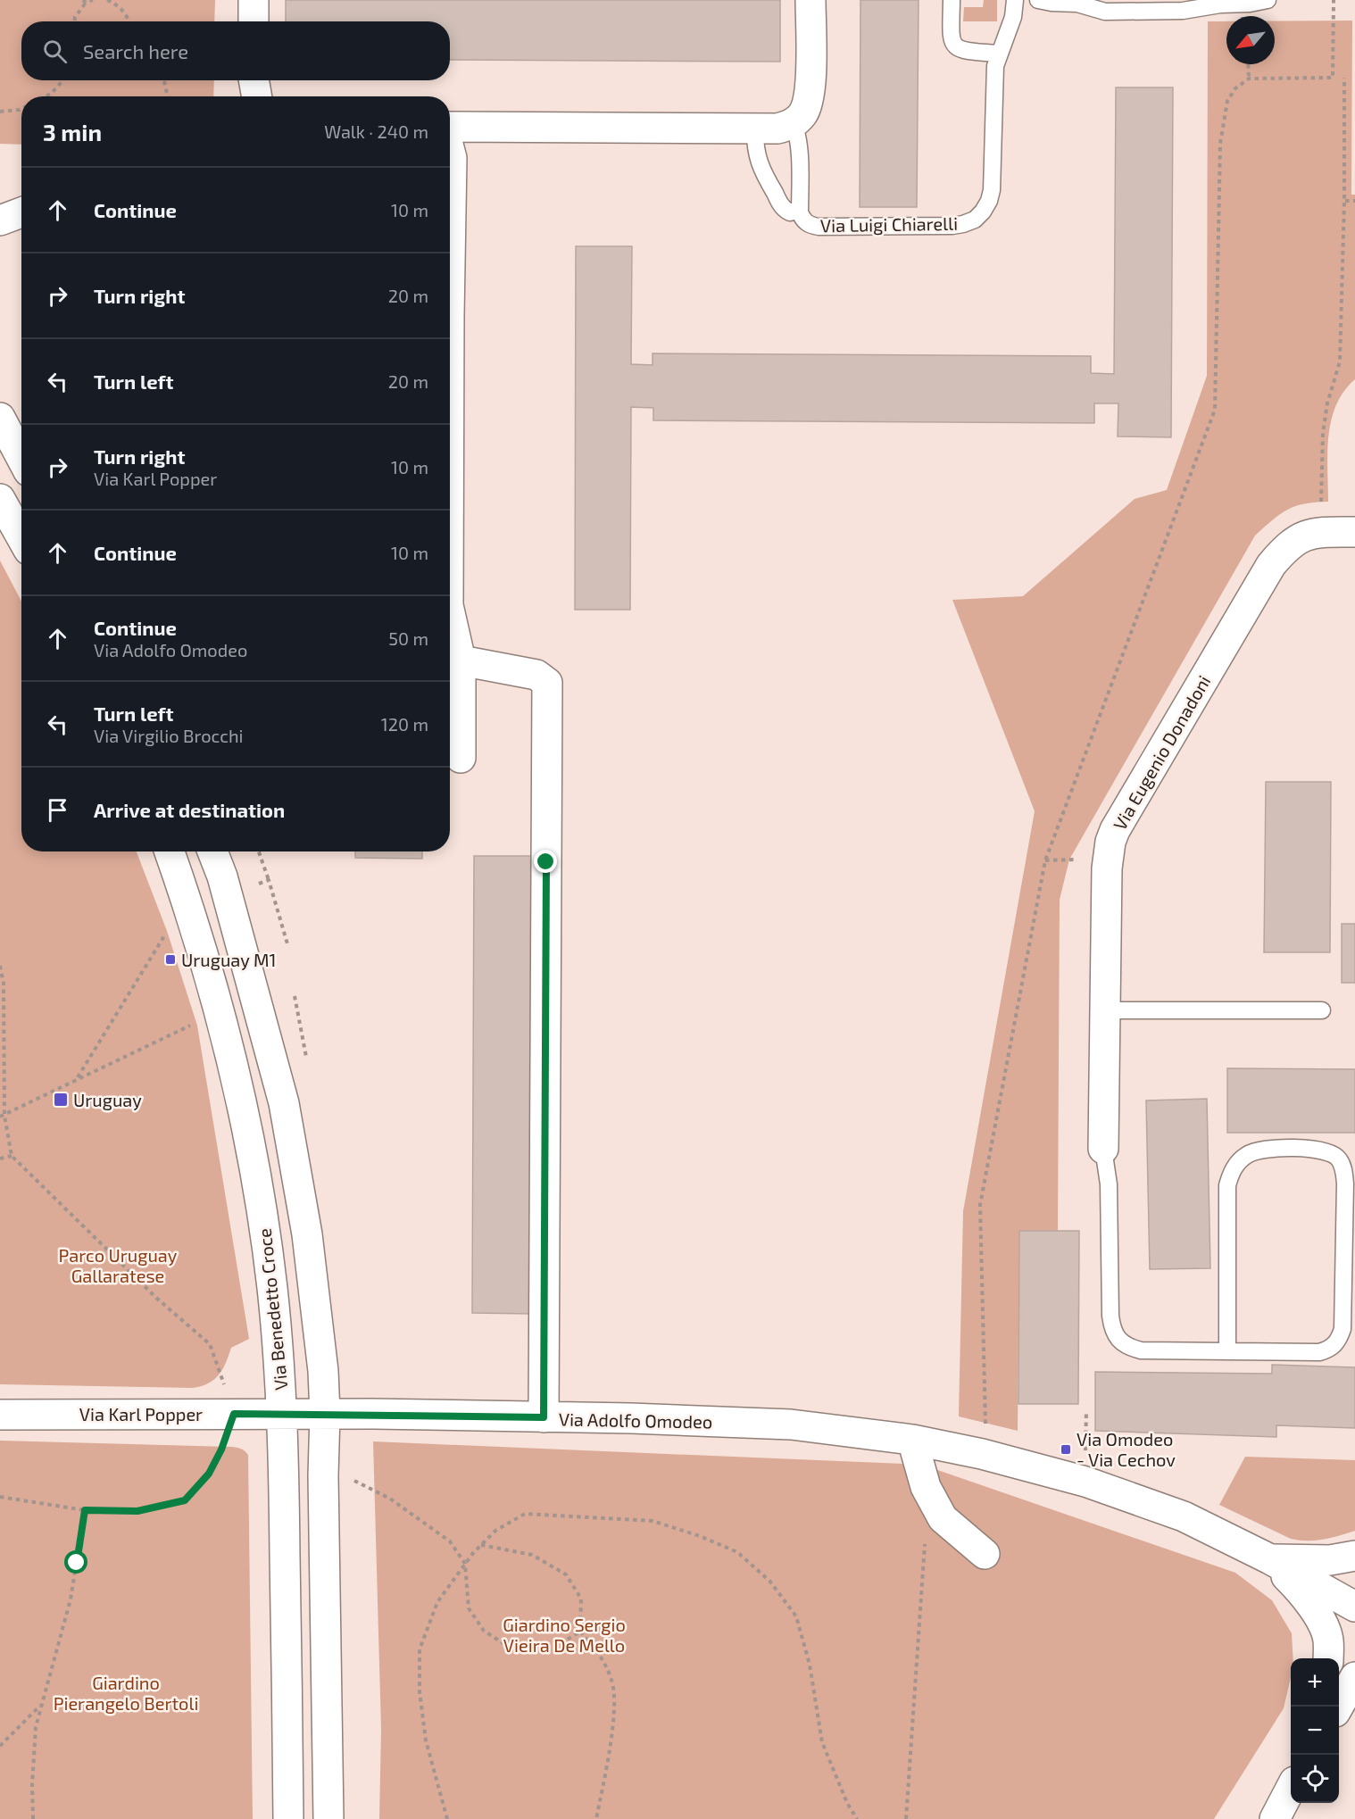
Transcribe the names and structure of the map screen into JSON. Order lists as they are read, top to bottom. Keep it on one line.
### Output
{"streets":{"street":["Via Eugenio Donadoni","Via Benedetto Croce","Via Karl Popper","Via Adolfo Omodeo"],"lane":["Via Luigi Chiarelli"]},"crossings":[["Via Benedetto Croce","Via Karl Popper"],["Via Benedetto Croce","Via Adolfo Omodeo"],["Via Karl Popper","Via Adolfo Omodeo"]],"parks":["Parco Uruguay Gallaratese","Giardino Sergio Vieira De Mello","Giardino Pierangelo Bertoli"],"places":{"transit":["Uruguay M1","Uruguay","Via Omodeo - Via Cechov"]},"north":"bottom left","page":{"search":"Search here","heading":["3 min","Walk · 240 m"],"list":[["Continue","10 m"],["Turn right","20 m"],["Turn left","20 m"],["Turn right","Via Karl Popper","10 m"],["Continue","10 m"],["Continue","Via Adolfo Omodeo","50 m"],["Turn left","Via Virgilio Brocchi","120 m"],"Arrive at destination"],"map_buttons":["+","−"]}}
